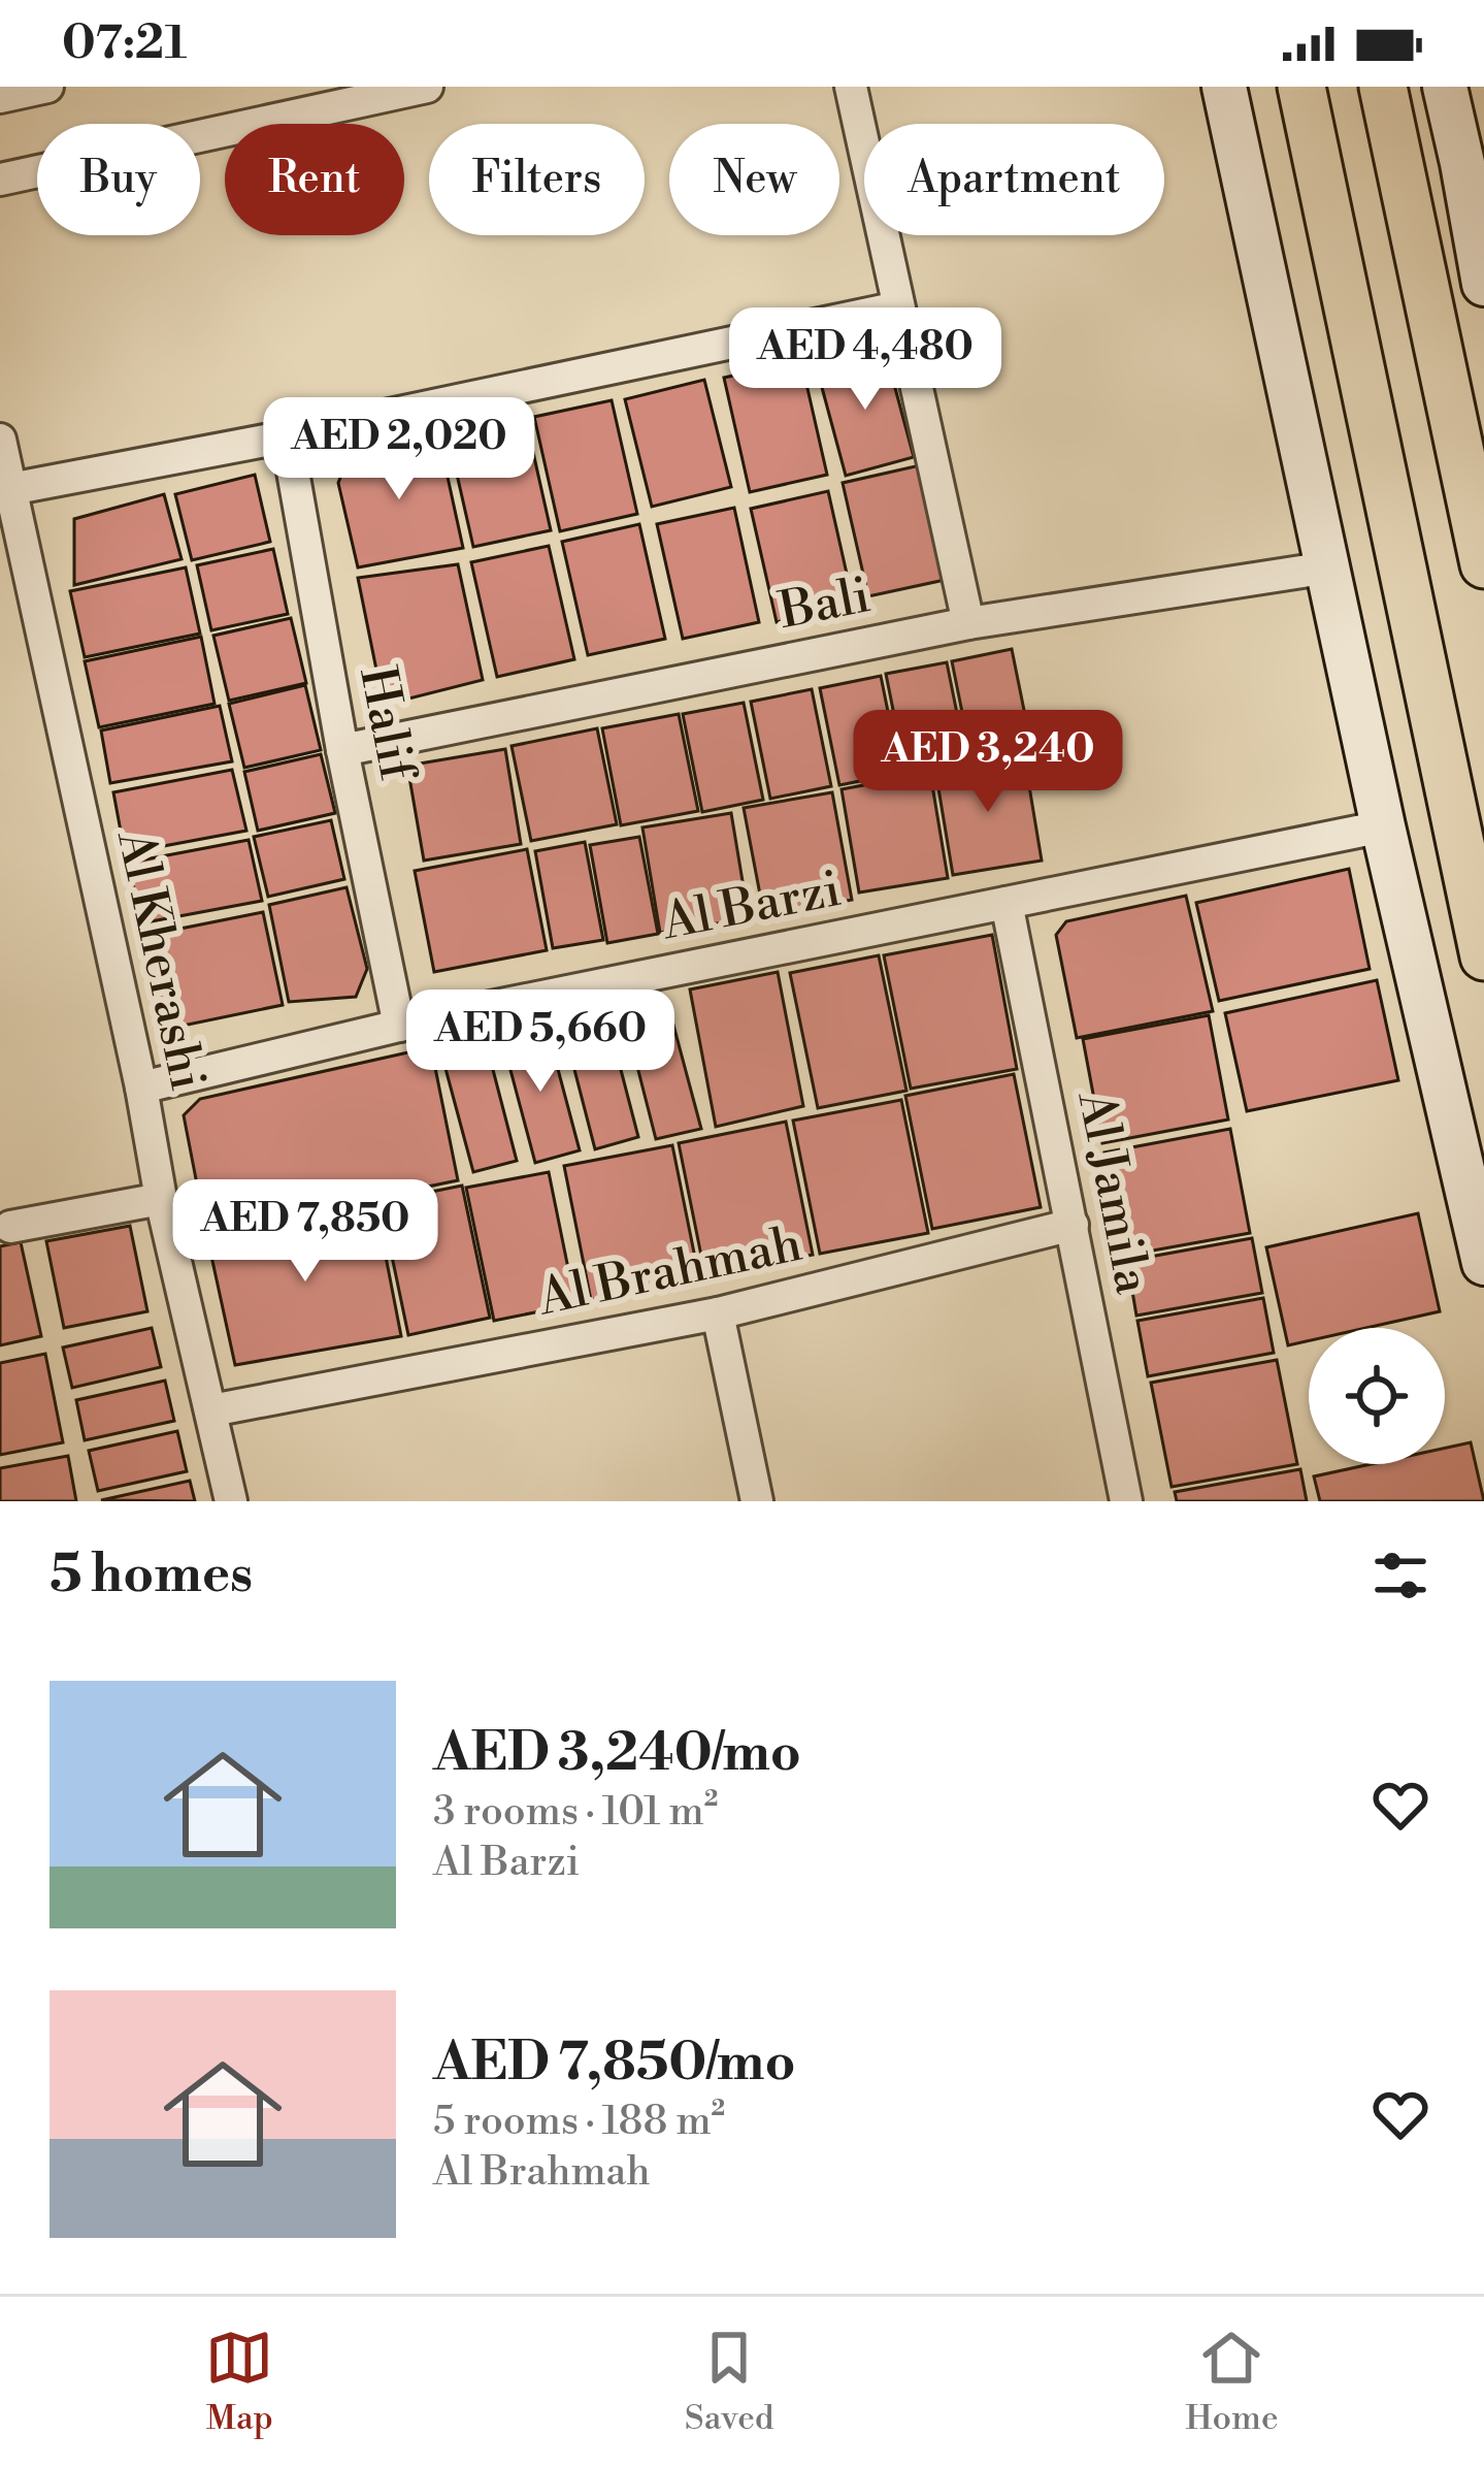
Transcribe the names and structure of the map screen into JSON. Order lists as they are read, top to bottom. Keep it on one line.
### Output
{"streets":{"street":["Bali","Halif","Al Barzi","Al Kherashi","Al Jamila","Al Brahmah"]},"crossings":[["Bali","Halif"],["Halif","Al Barzi"],["Al Barzi","Al Kherashi"],["Al Barzi","Al Jamila"],["Al Kherashi","Al Brahmah"],["Al Jamila","Al Brahmah"]],"page":{"status":"07:21","chip":["Buy","Rent","Filters","New","Apartment"],"price":["AED 4,480","AED 2,020","AED 3,240","AED 5,660","AED 7,850"],"heading":"5 homes","list":[{"name":"AED 3,240/mo","note":"3 rooms · 101 m² · Al Barzi"},{"name":"AED 7,850/mo","note":"5 rooms · 188 m² · Al Brahmah"}],"tabs":["Map","Saved","Home"]}}
